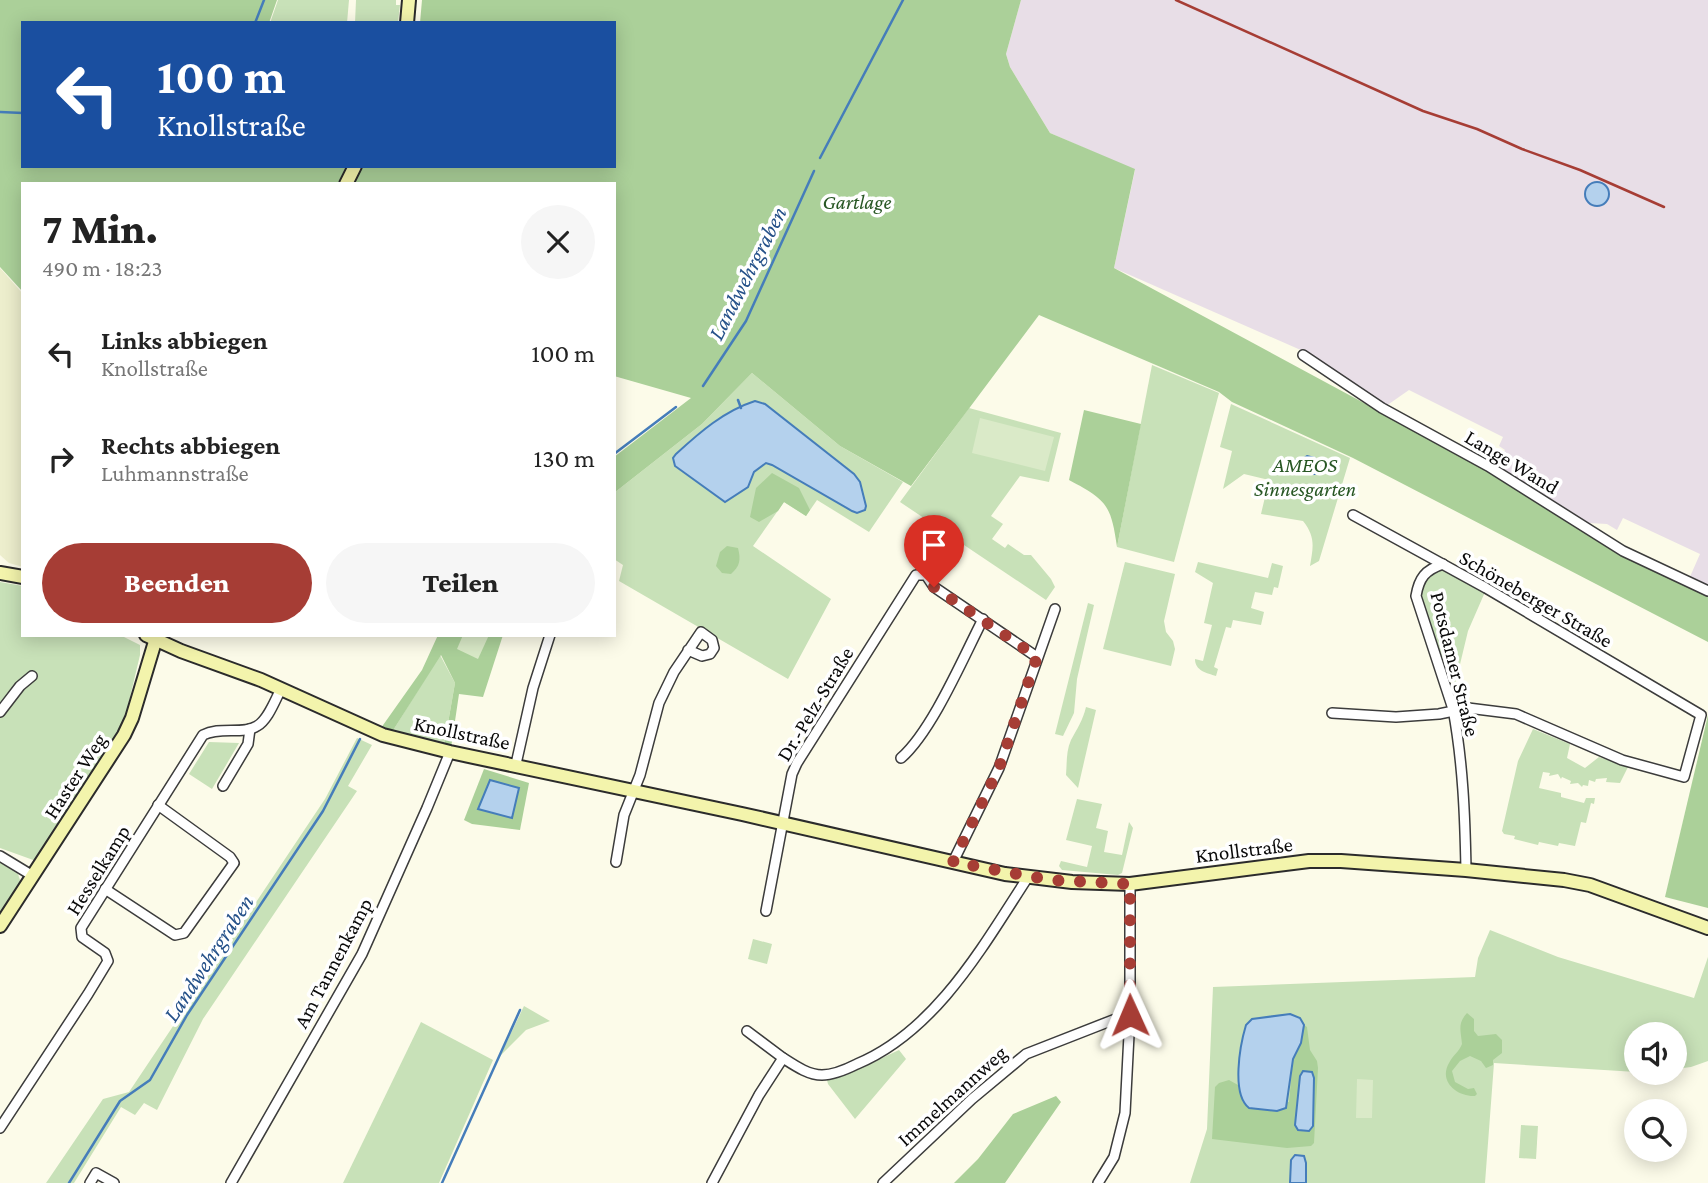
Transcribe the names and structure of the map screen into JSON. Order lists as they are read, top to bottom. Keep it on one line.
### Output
{"streets":{"street":["Lange Wand","Schöneberger Straße","Potsdamer Straße","Dr.-Pelz-Straße","Knollstraße","Haster Weg","Hesselkamp","Am Tannenkamp","Immelmannweg"]},"crossings":[["Schöneberger Straße","Potsdamer Straße"],["Potsdamer Straße","Knollstraße"],["Dr.-Pelz-Straße","Knollstraße"],["Knollstraße","Haster Weg"],["Knollstraße","Am Tannenkamp"]],"water":["Landwehrgraben"],"parks":["Gartlage","AMEOS Sinnesgarten"],"page":{"turn":["100 m","Knollstraße"],"heading":["7 Min.","490 m · 18:23"],"list":[{"name":"Links abbiegen","note":"Knollstraße","value":"100 m"},{"name":"Rechts abbiegen","note":"Luhmannstraße","value":"130 m"}],"buttons":["Beenden","Teilen"]}}
